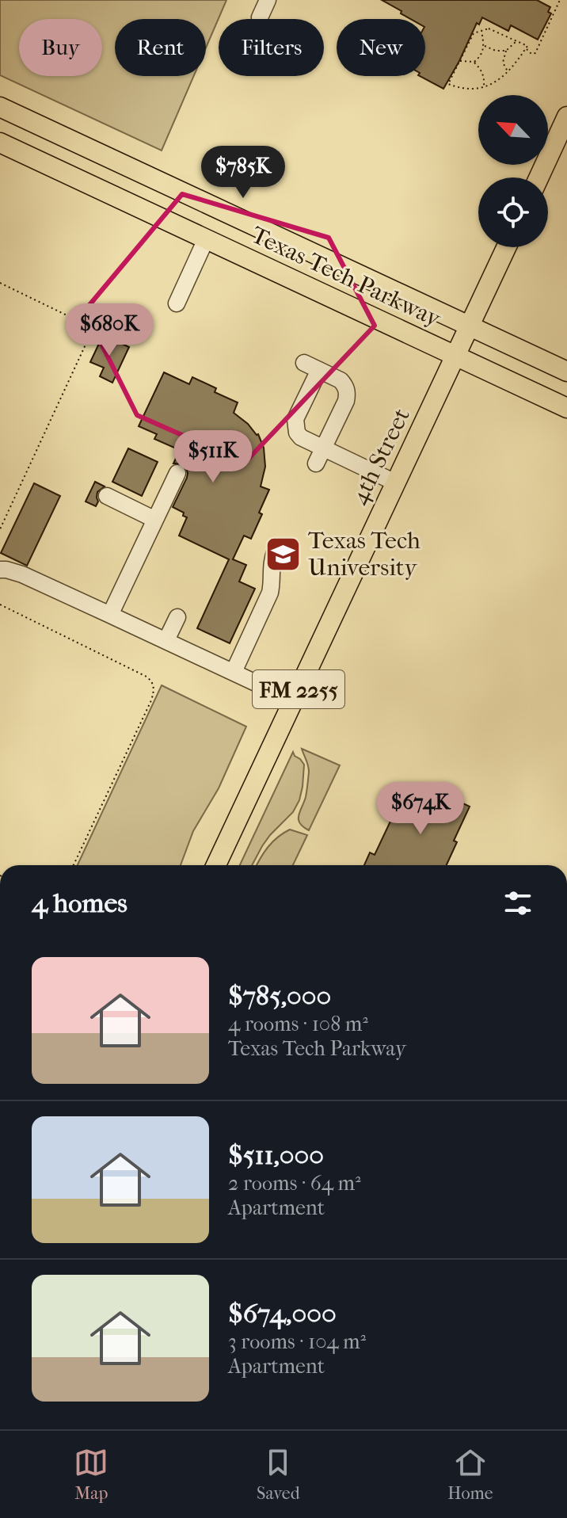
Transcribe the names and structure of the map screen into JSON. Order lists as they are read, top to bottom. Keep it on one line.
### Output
{"streets":{"main road":["Texas Tech Parkway","4th Street","FM 2255"]},"crossings":[["Texas Tech Parkway","4th Street"]],"places":{"school or university":["Texas Tech University"]},"north":"top left","page":{"chip":["Buy","Rent","Filters","New"],"price":["$785K","$680K","$511K","$674K"],"heading":"4 homes","list":[{"name":"$785,000","note":"4 rooms · 108 m² · Texas Tech Parkway"},{"name":"$511,000","note":"2 rooms · 64 m² · Apartment"},{"name":"$674,000","note":"3 rooms · 104 m² · Apartment"}],"tabs":["Map","Saved","Home"]}}
